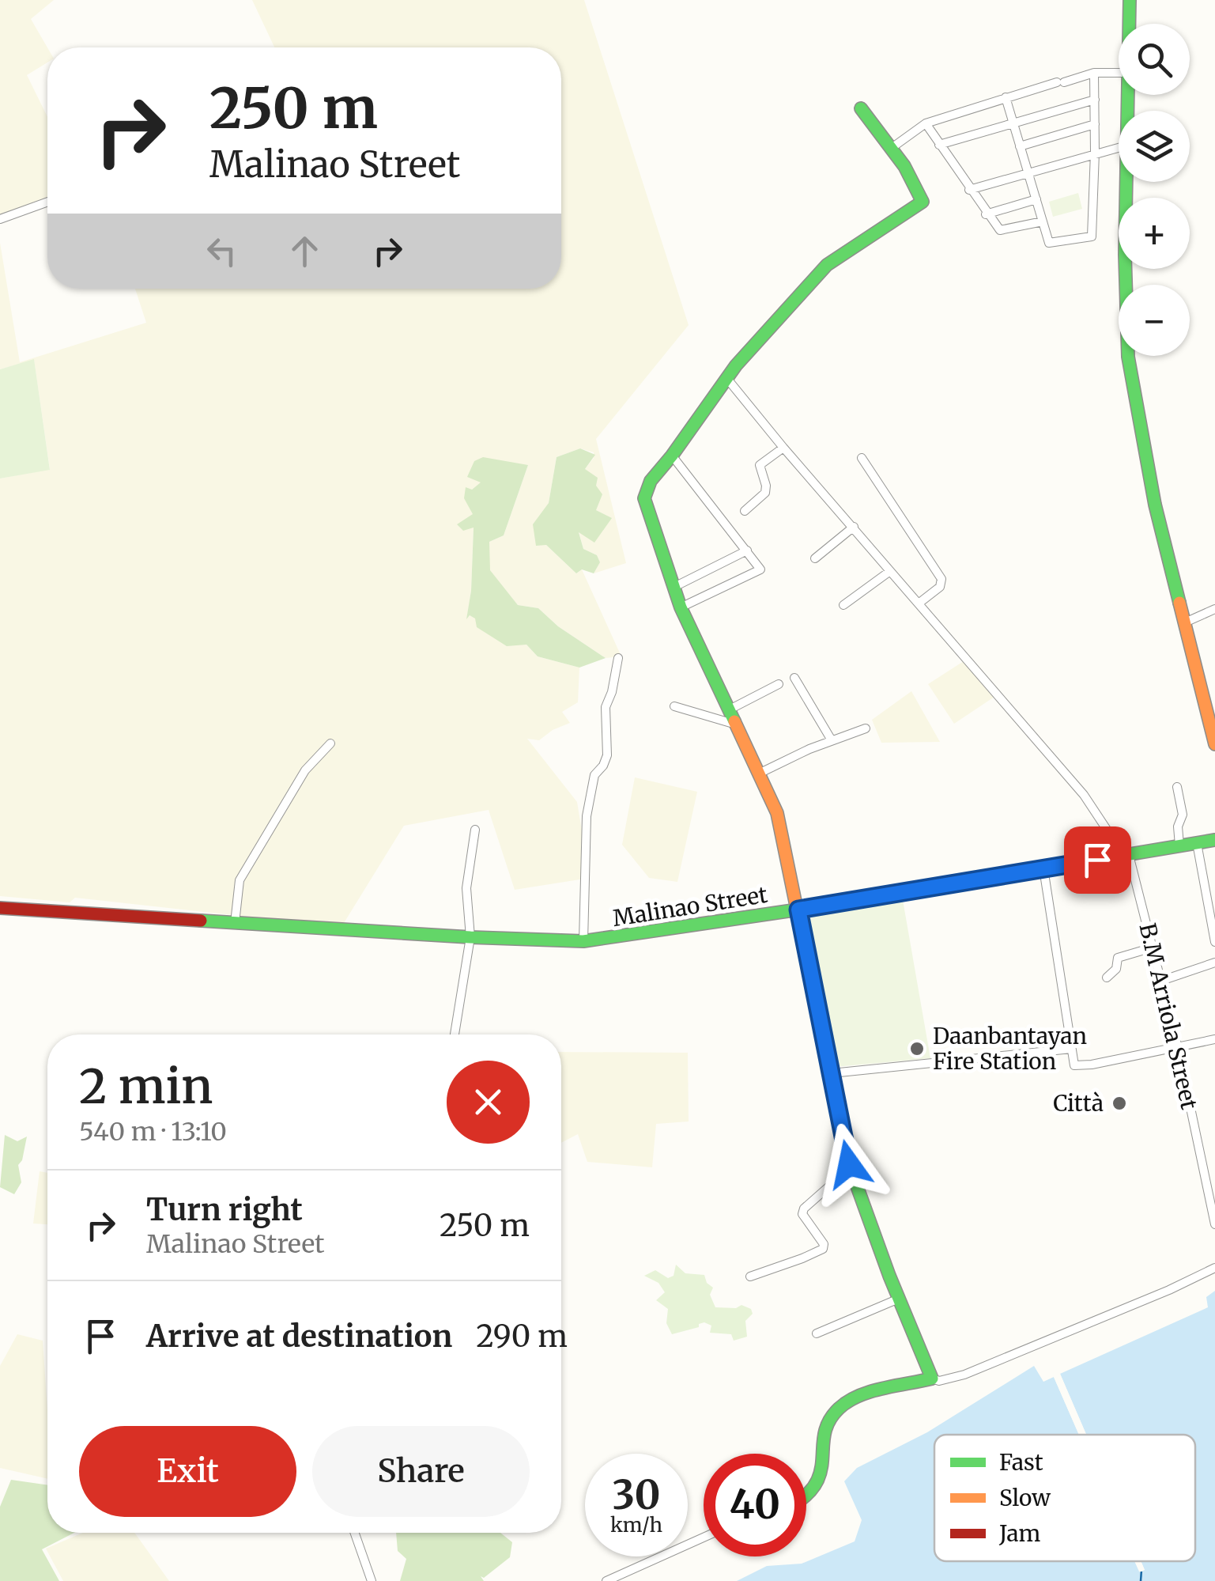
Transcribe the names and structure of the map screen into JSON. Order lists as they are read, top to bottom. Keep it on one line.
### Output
{"streets":{"street":["Malinao Street","B.M Arriola Street"]},"crossings":[["Malinao Street","B.M Arriola Street"]],"places":["Daanbantayan Fire Station","Città"],"legend":["Fast","Slow","Jam"],"page":{"map_buttons":["+","−"],"turn":["250 m","Malinao Street"],"heading":["2 min","540 m · 13:10"],"list":[{"name":"Turn right","note":"Malinao Street","value":"250 m"},{"name":"Arrive at destination","value":"290 m"}],"buttons":["Exit","Share"],"speed":"30 km/h","limit":"40"}}
